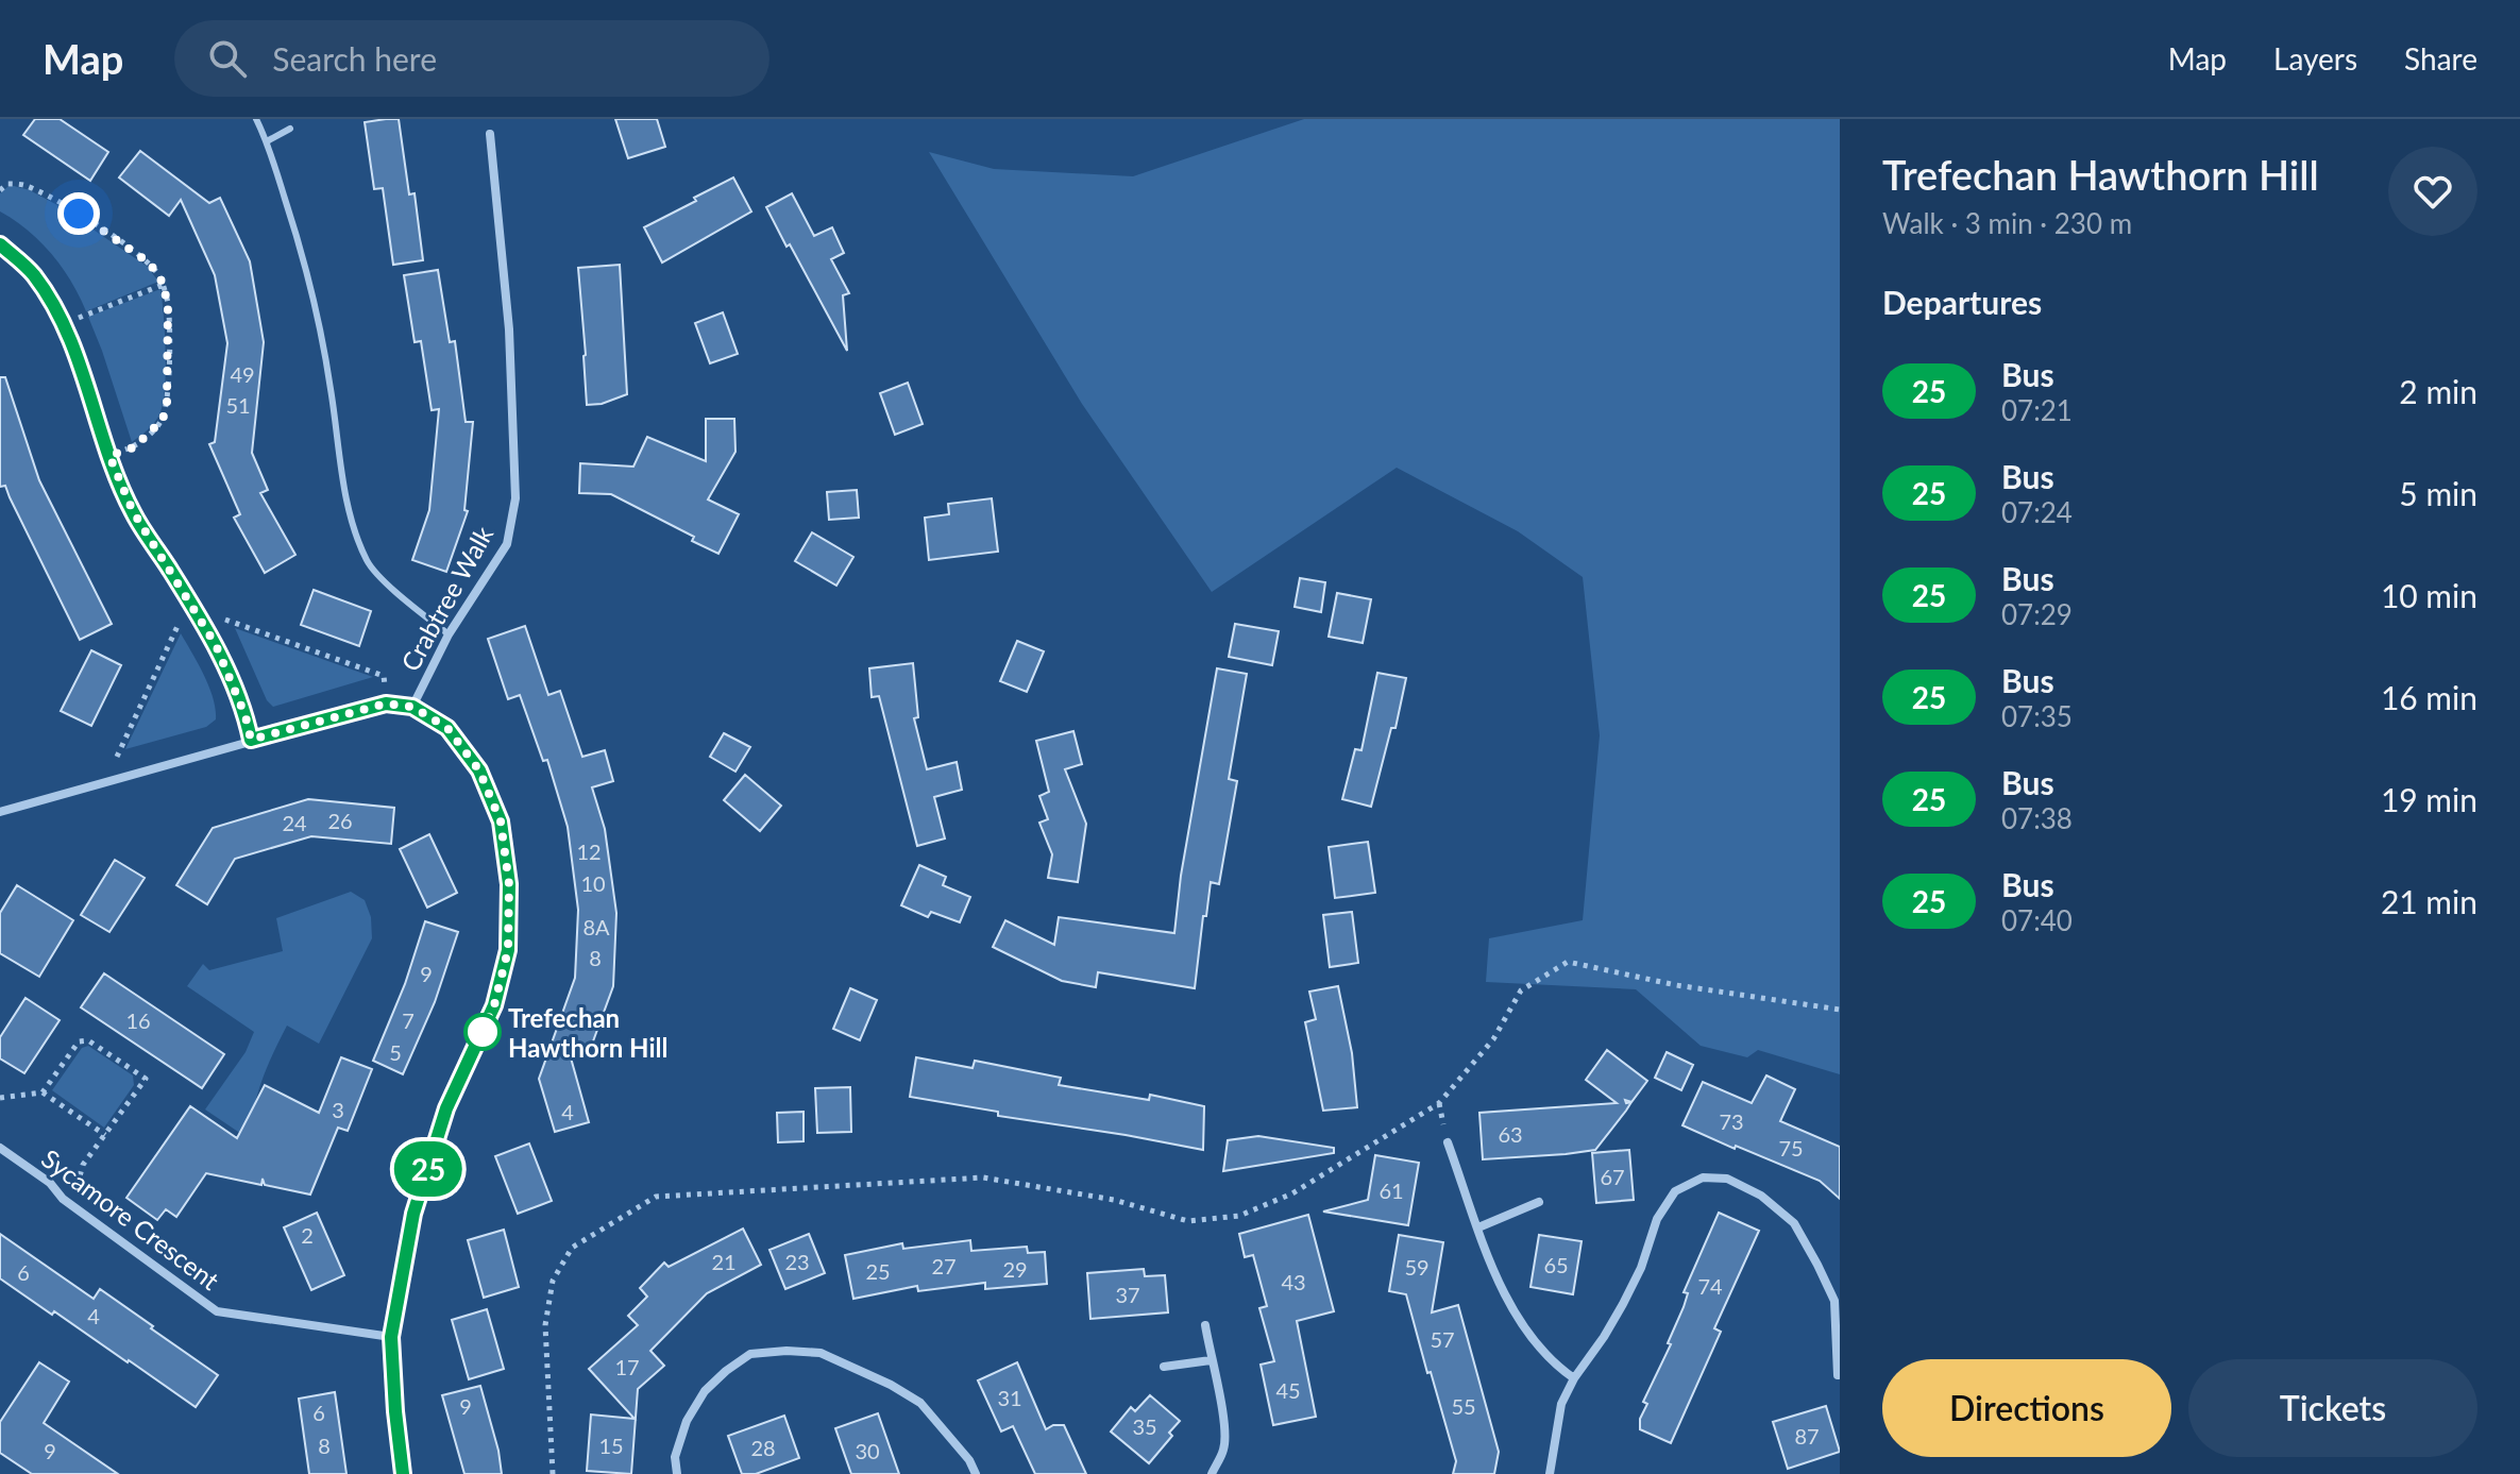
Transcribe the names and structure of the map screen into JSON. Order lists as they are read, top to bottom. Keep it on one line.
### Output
{"streets":{"street":["Crabtree Walk","Sycamore Crescent"]},"places":["Trefechan Hawthorn Hill"],"lines":["bus line 25"],"house_numbers":["49","51","26","24","12","10","8A","8","9","16","7","5","3","4","73","63","75","67","61","2","21","23","65","27","59","29","25","6","43","74","37","4","57","17","45","31","9","55","6","35","87","8","15","28","9","30"],"page":{"header":"Map","search":"Search here","nav":["Map","Layers","Share"],"on_map":"25","heading":[["Trefechan Hawthorn Hill","Walk · 3 min · 230 m"],"Departures"],"list":[{"mark":"25","name":"Bus","note":"07:21","value":"2 min"},{"mark":"25","name":"Bus","note":"07:24","value":"5 min"},{"mark":"25","name":"Bus","note":"07:29","value":"10 min"},{"mark":"25","name":"Bus","note":"07:35","value":"16 min"},{"mark":"25","name":"Bus","note":"07:38","value":"19 min"},{"mark":"25","name":"Bus","note":"07:40","value":"21 min"}],"buttons":["Directions","Tickets"]}}
